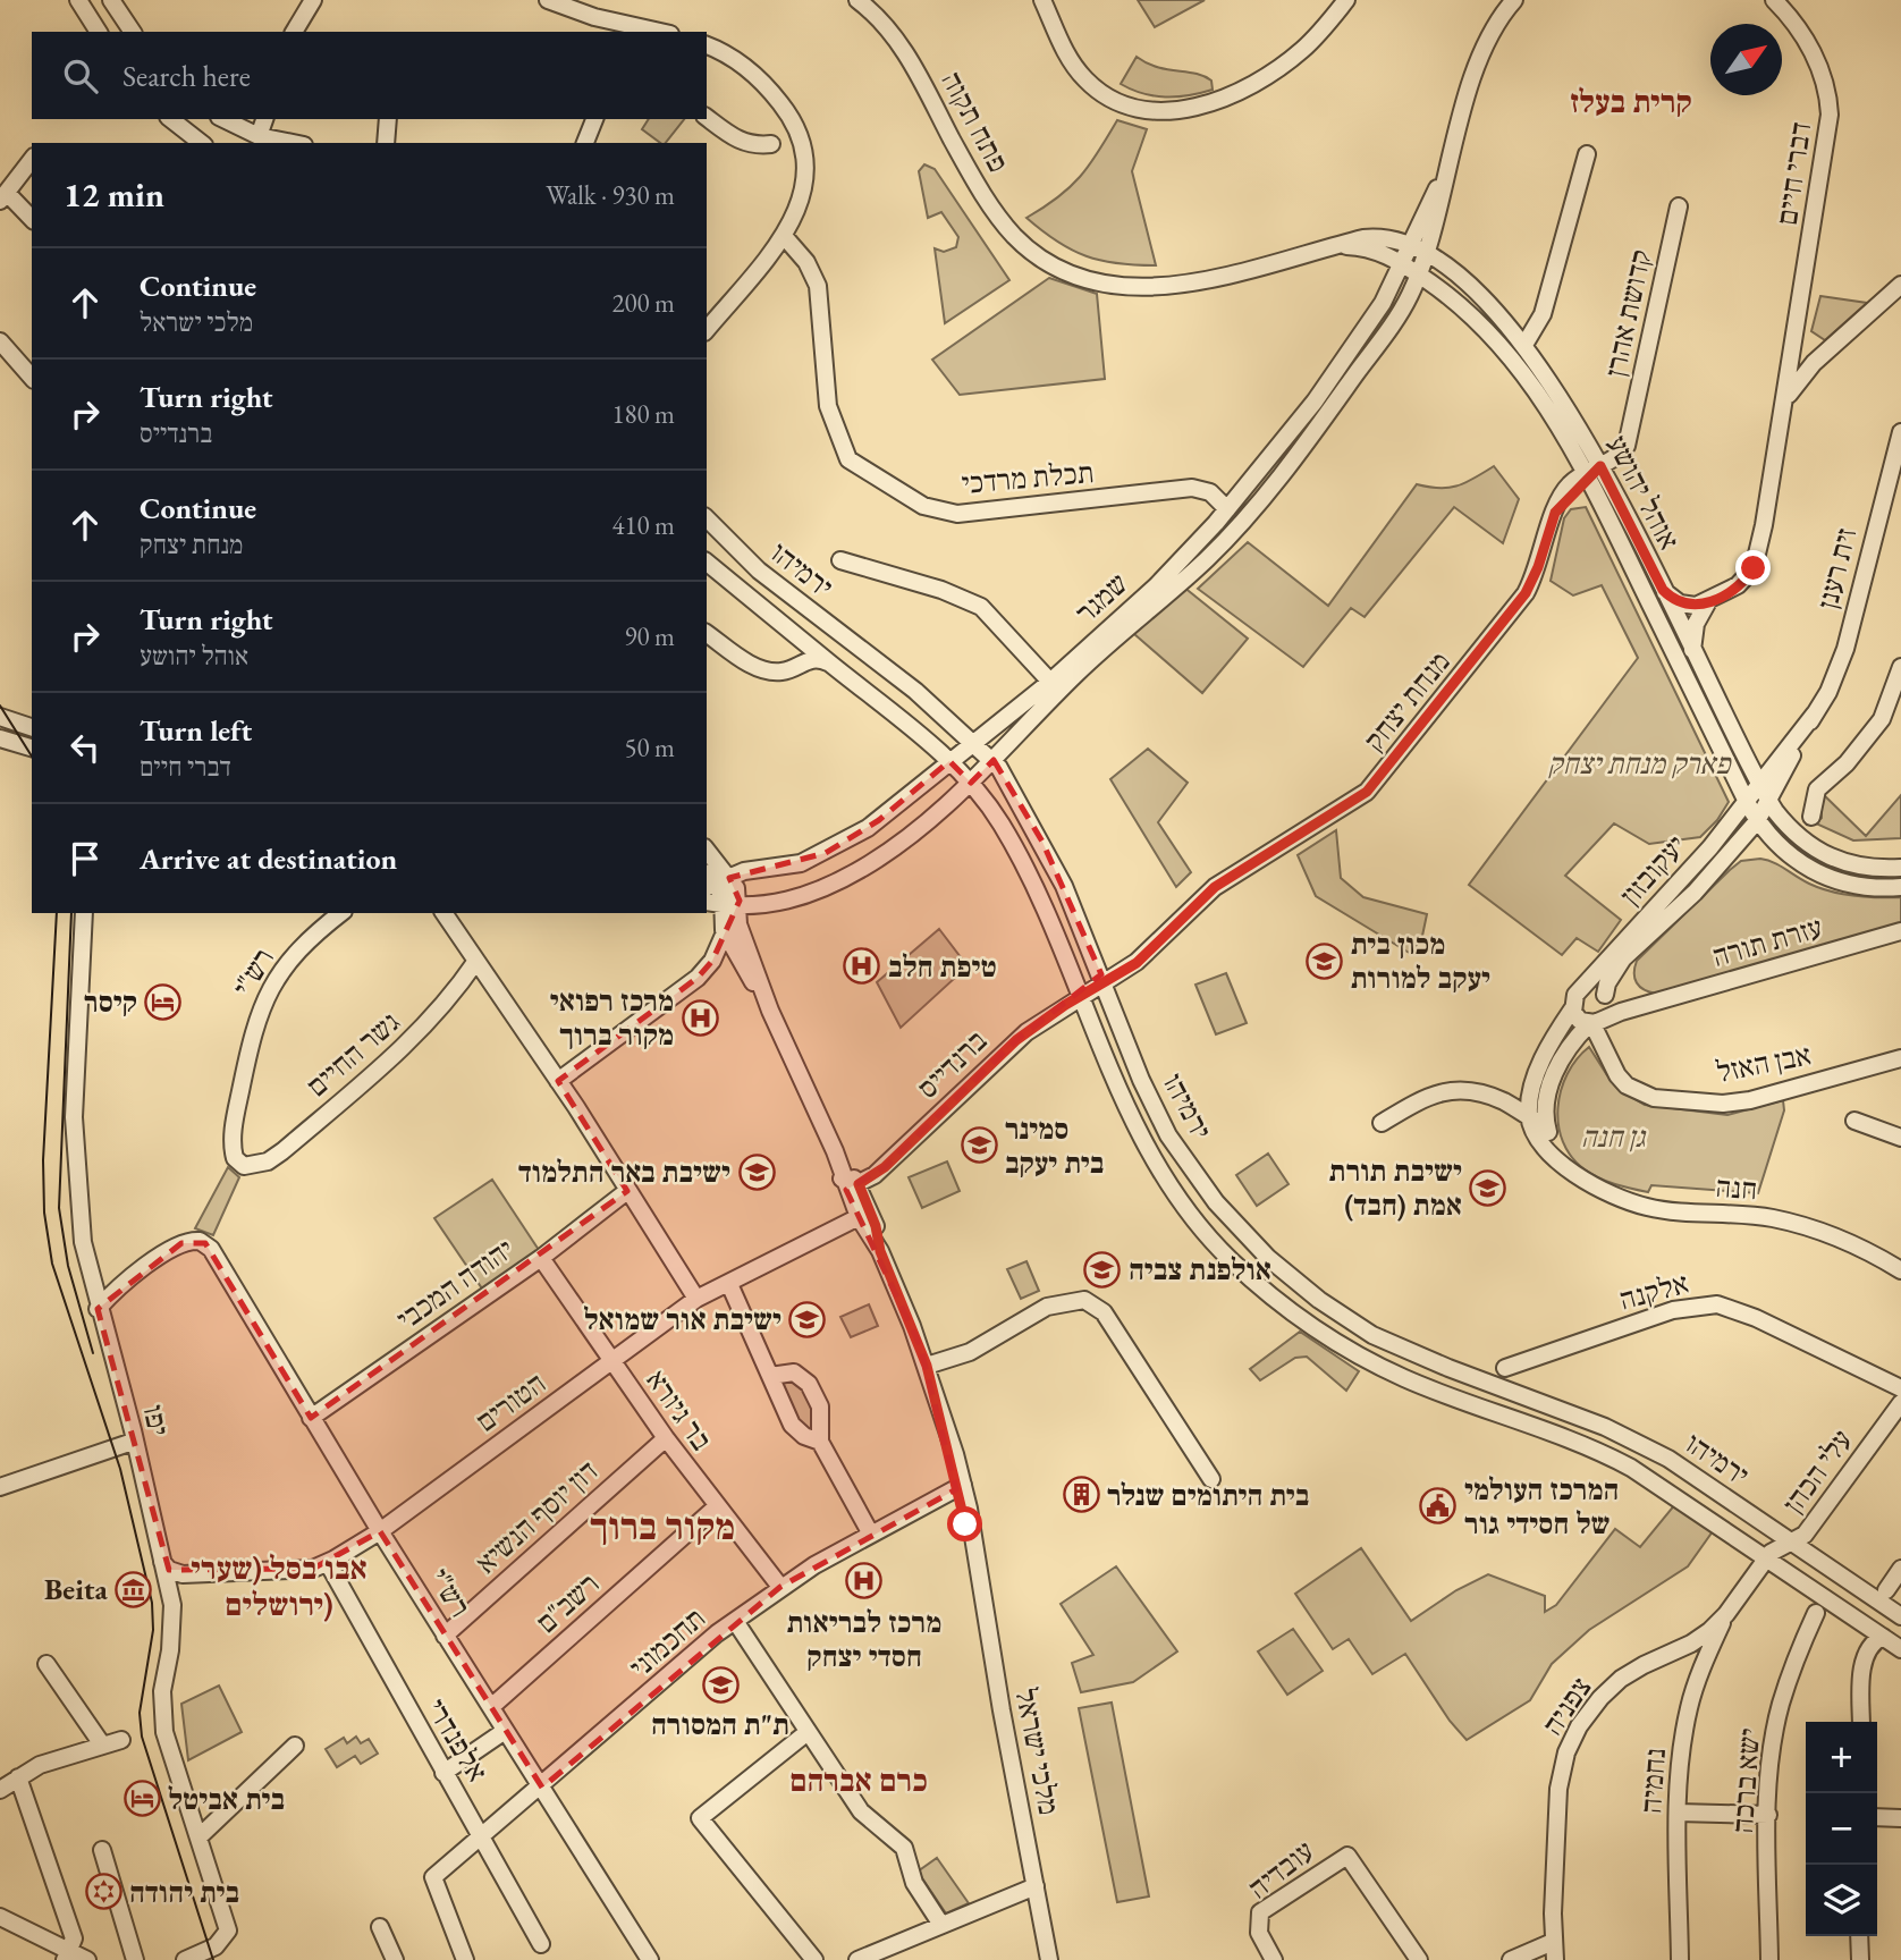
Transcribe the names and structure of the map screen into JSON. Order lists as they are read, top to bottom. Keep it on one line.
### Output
{"streets":{"street":["פתח תקוה","דברי חיים","קדושת אהרן","תכלת מרדכי","אוהל יהושע","זית רענן","ירמיהו","שמגר","מנחת יצחק","יעקובזון","עזרת תורה","רש\"י","גשר החיים","אבן האזל","ברנדייס","חנה","יהודה המכבי","אלקנה","הטורים","בר גיורא","יפו","עלי הכהן","דון יוסף הנשיא","רשב\"ם","תחכמוני","צפניה","אלפנדרי","מלכי ישראל","נחמיה","ישא ברכה","עובדיה"]},"crossings":[["פתח תקוה","אוהל יהושע"],["קדושת אהרן","אוהל יהושע"],["קדושת אהרן","מנחת יצחק"],["תכלת מרדכי","שמגר"],["אוהל יהושע","זית רענן"],["אוהל יהושע","שמגר"],["אוהל יהושע","מנחת יצחק"],["אוהל יהושע","יעקובזון"],["זית רענן","יעקובזון"],["ירמיהו","שמגר"],["ירמיהו","מנחת יצחק"],["ירמיהו","ברנדייס"],["ירמיהו","עלי הכהן"],["ירמיהו","צפניה"],["שמגר","מלכי ישראל"],["מנחת יצחק","ברנדייס"],["יעקובזון","עזרת תורה"],["יעקובזון","אבן האזל"],["עזרת תורה","אבן האזל"],["רש\"י","גשר החיים"],["רש\"י","יהודה המכבי"],["רש\"י","הטורים"],["רש\"י","יפו"],["רש\"י","דון יוסף הנשיא"],["רש\"י","רשב\"ם"],["רש\"י","תחכמוני"],["ברנדייס","מלכי ישראל"],["יהודה המכבי","בר גיורא"],["הטורים","בר גיורא"],["הטורים","יפו"],["הטורים","אלפנדרי"],["הטורים","מלכי ישראל"],["בר גיורא","דון יוסף הנשיא"],["בר גיורא","רשב\"ם"],["בר גיורא","תחכמוני"],["עלי הכהן","צפניה"],["תחכמוני","אלפנדרי"],["תחכמוני","מלכי ישראל"],["צפניה","נחמיה"]],"districts":["קרית בעלז","מקור ברוך","אבו בסל (שערי ירושלים)","כרם אברהם"],"parks":["פארק מנחת יצחק","גן חנה"],"places":{"school or university":["מכון בית יעקב למורות","סמינר בית יעקב","ישיבת באר התלמוד","ישיבת תורת אמת (חבד)","אולפנת צביה","ישיבת אור שמואל","ת\"ת המסורה"],"hospital":["טיפת חלב","מרכז רפואי מקור ברוך","מרכז לבריאות חסדי יצחק"],"hotel":["קיסר","בית אביטל"],"building":["בית היתומים שנלר"],"public building":["המרכז העולמי של חסידי גור"],"museum":["Beita"],"synagogue":["בית יהודה"]},"north":"top right","page":{"search":"Search here","heading":["12 min","Walk · 930 m"],"list":[["Continue","מלכי ישראל","200 m"],["Turn right","ברנדייס","180 m"],["Continue","מנחת יצחק","410 m"],["Turn right","אוהל יהושע","90 m"],["Turn left","דברי חיים","50 m"],"Arrive at destination"],"map_buttons":["+","−"]}}
